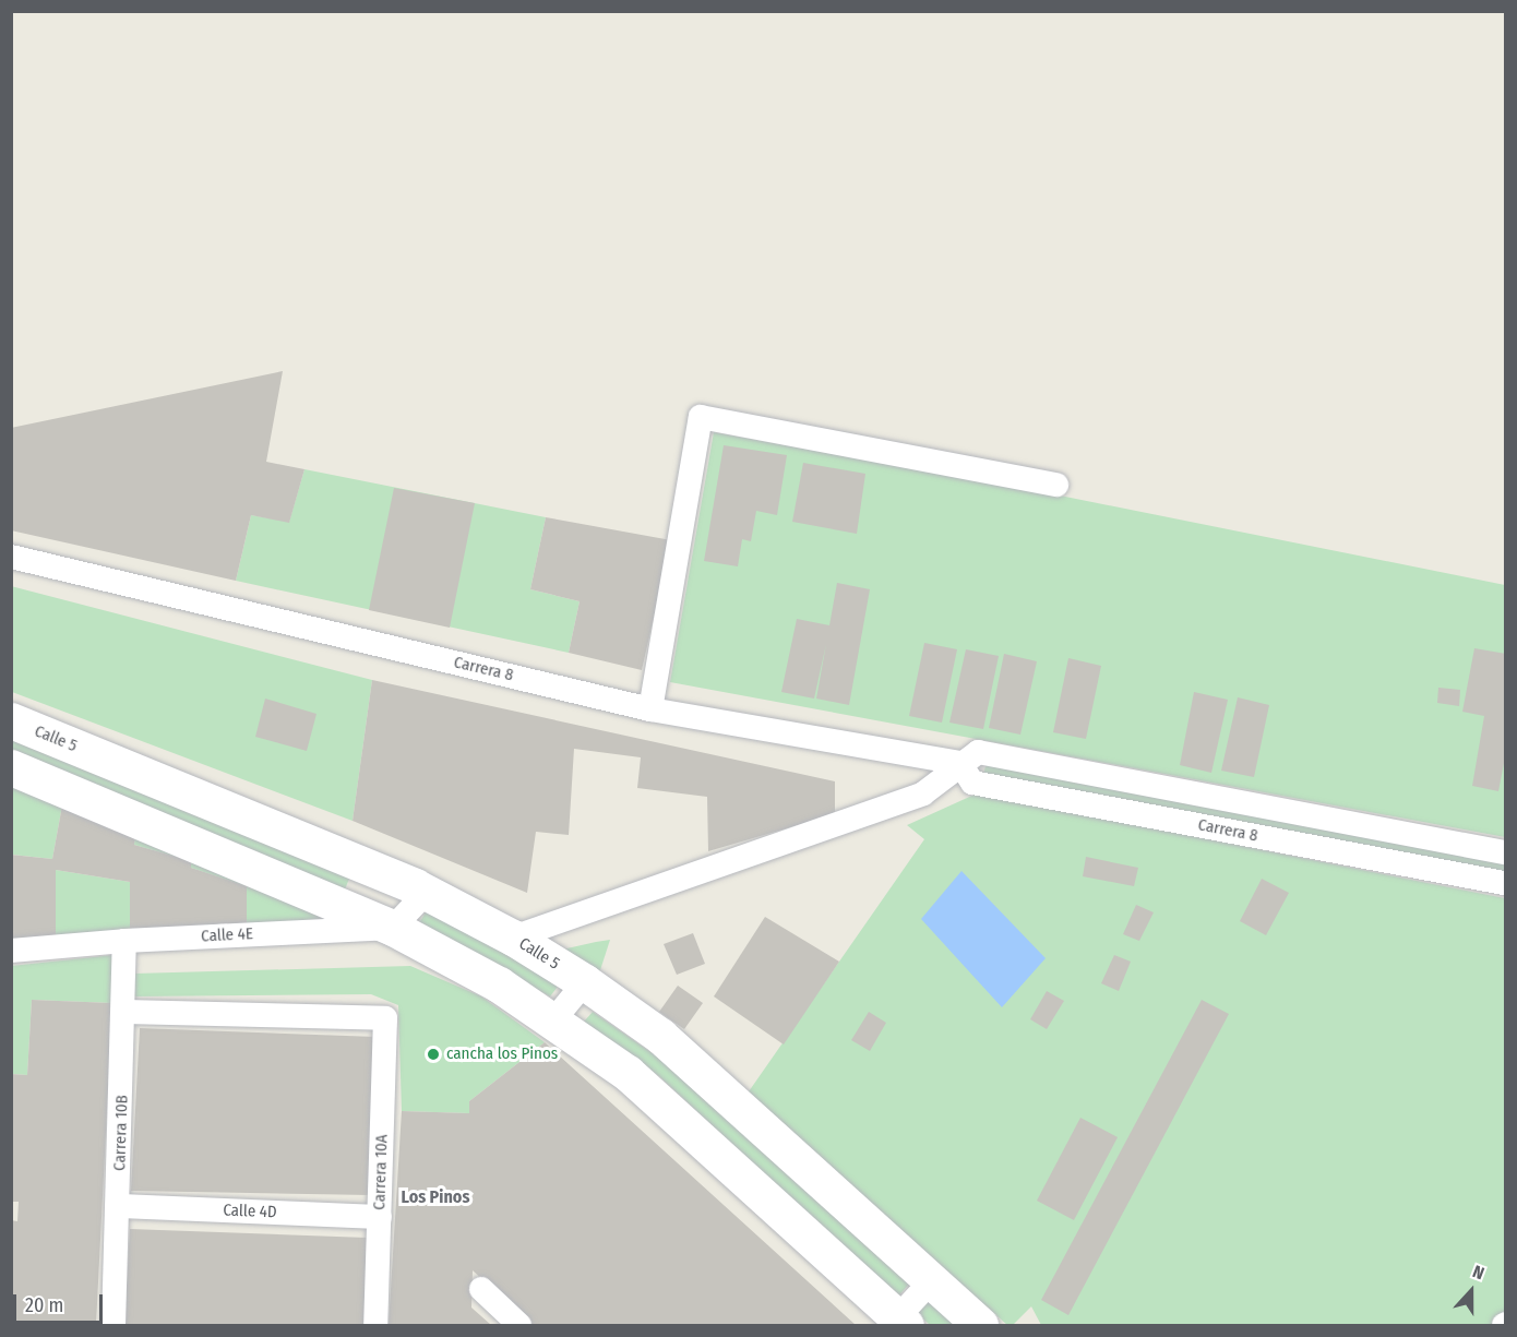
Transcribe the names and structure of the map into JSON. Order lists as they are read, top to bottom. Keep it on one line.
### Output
{"streets":{"main road":["Calle 5"],"street":["Carrera 8","Calle 4E","Carrera 10B","Carrera 10A","Calle 4D"]},"crossings":[["Calle 4E","Carrera 10B"],["Carrera 10B","Carrera 10A"],["Carrera 10B","Calle 4D"],["Carrera 10A","Calle 4D"]],"districts":["Los Pinos"],"places":["cancha los Pinos"],"scale_bar":"20 m","north":"top"}
